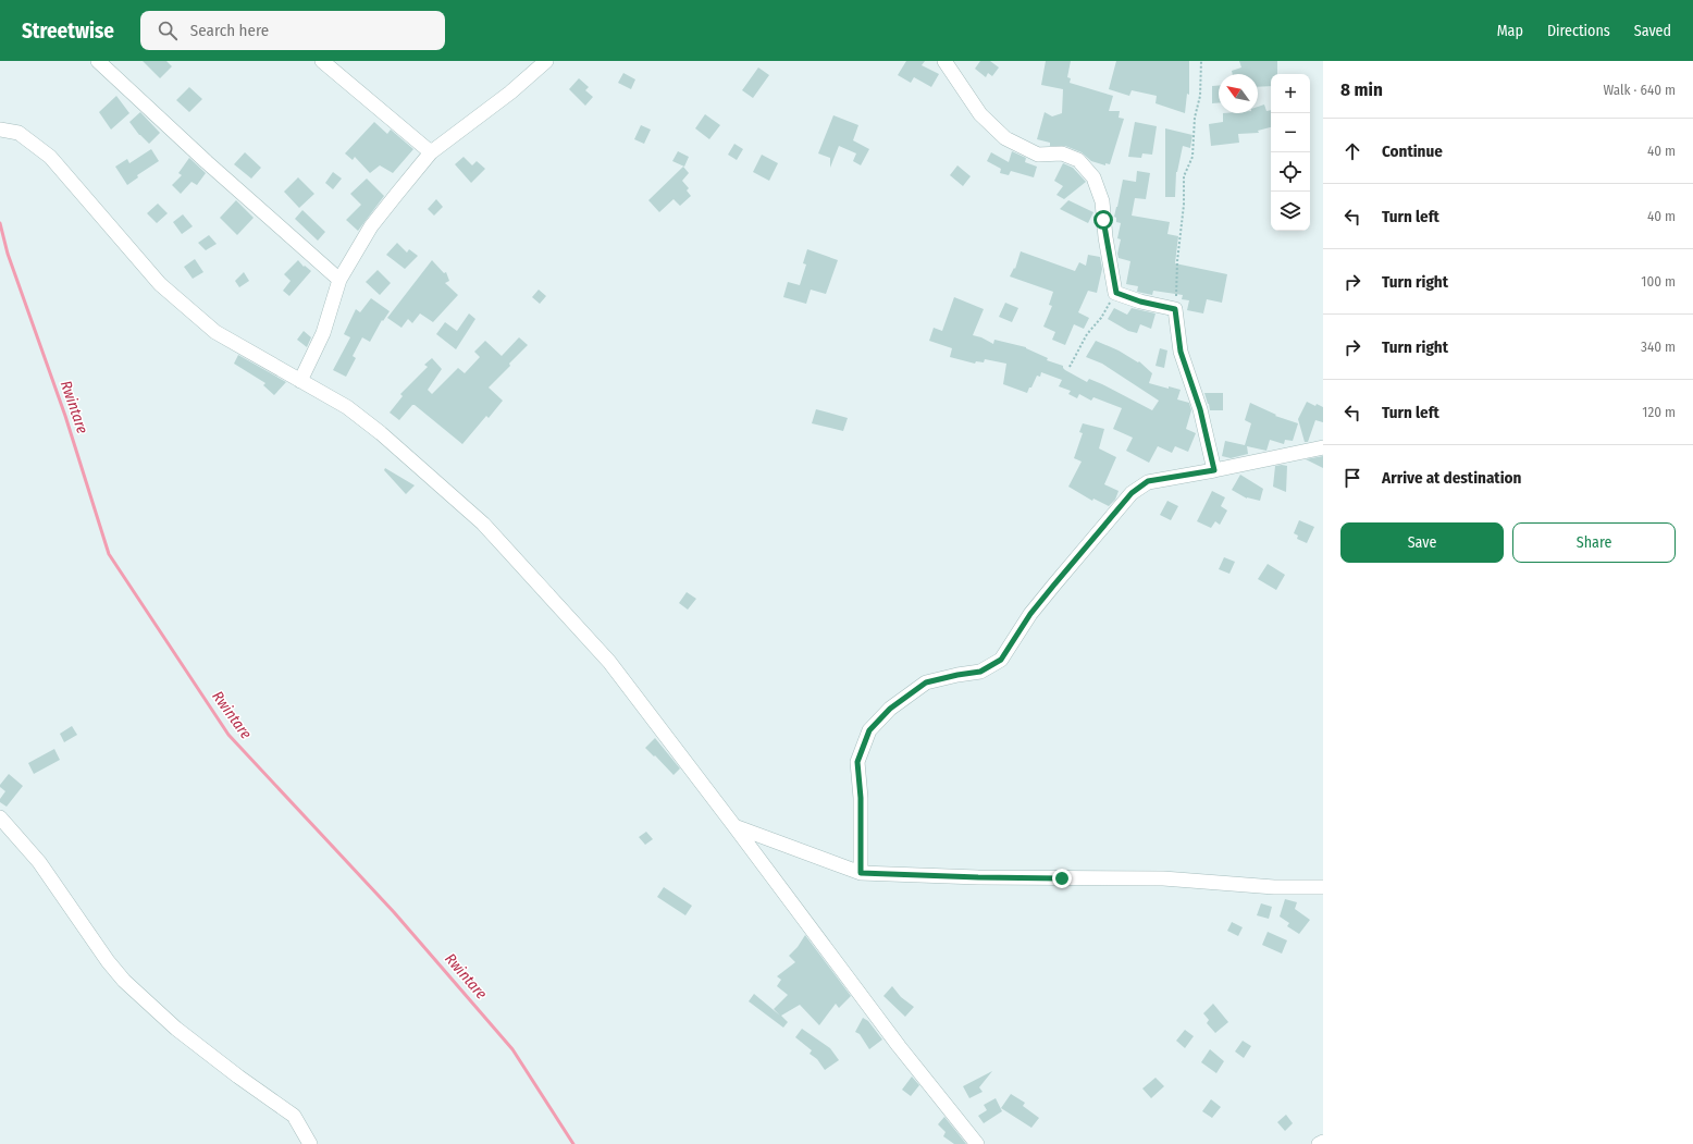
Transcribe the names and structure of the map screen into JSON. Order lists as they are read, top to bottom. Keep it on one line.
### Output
{"water":["Rwintare"],"north":"top left","page":{"header":"Streetwise","search":"Search here","nav":["Map","Directions","Saved"],"heading":["8 min","Walk · 640 m"],"map_buttons":["+","−"],"list":[["Continue","40 m"],["Turn left","40 m"],["Turn right","100 m"],["Turn right","340 m"],["Turn left","120 m"],"Arrive at destination"],"buttons":["Save","Share"]}}
